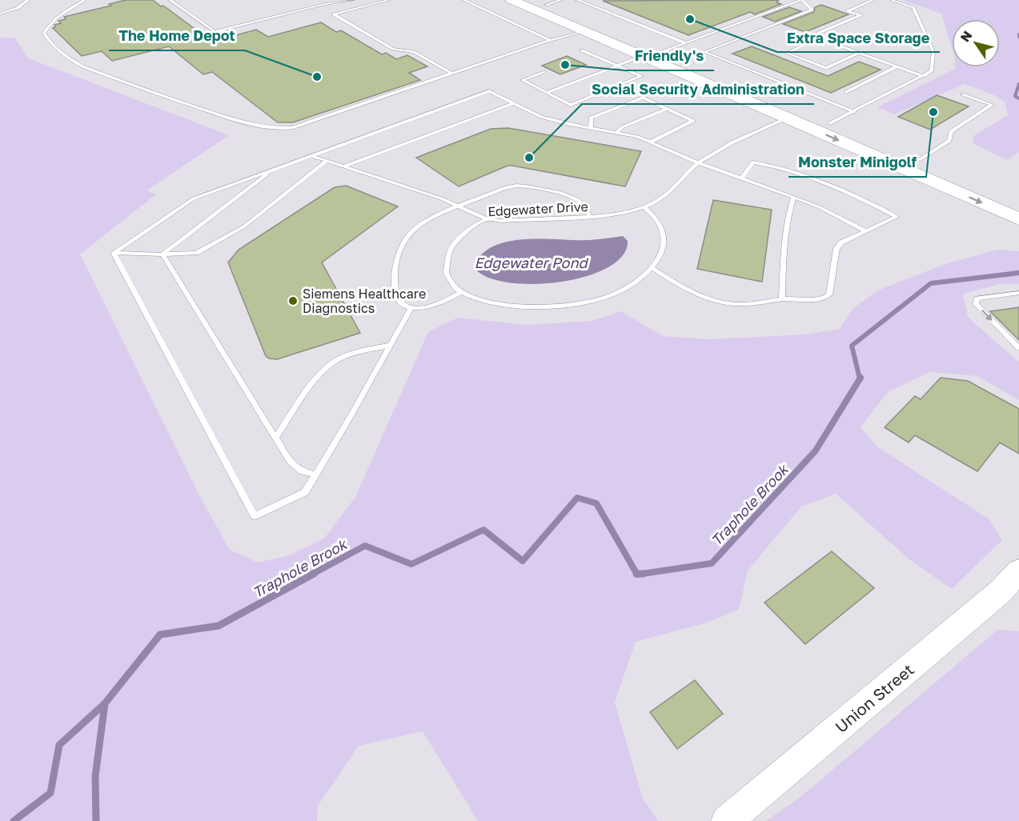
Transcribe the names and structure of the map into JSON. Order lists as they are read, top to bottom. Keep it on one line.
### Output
{"streets":{"main road":["Union Street"],"lane":["Edgewater Drive"]},"water":["Edgewater Pond","Traphole Brook"],"places":["Extra Space Storage","Friendly's","The Home Depot","Monster Minigolf","Social Security Administration","Siemens Healthcare Diagnostics"],"north":"top left"}
